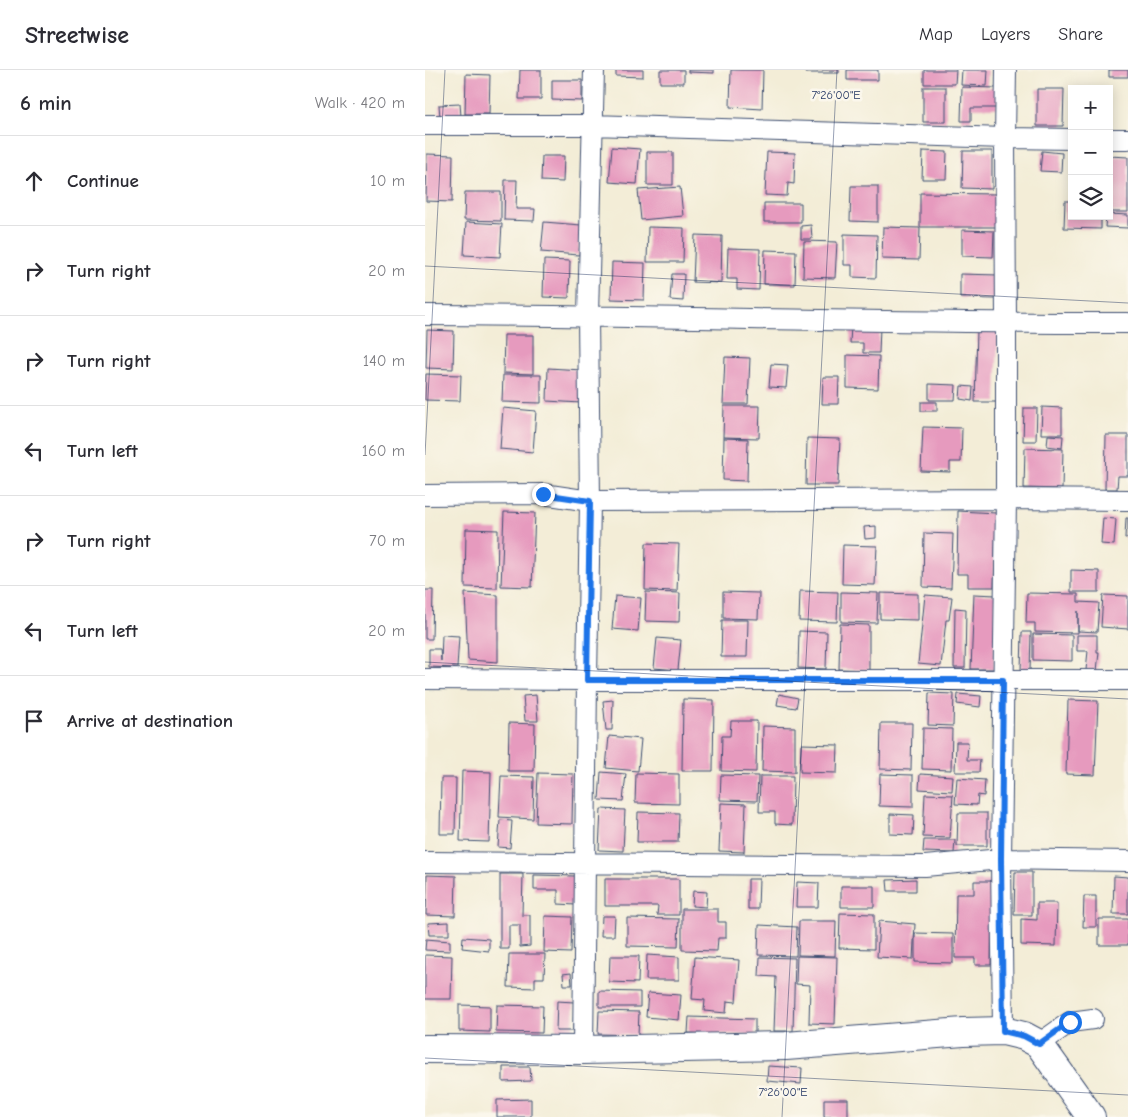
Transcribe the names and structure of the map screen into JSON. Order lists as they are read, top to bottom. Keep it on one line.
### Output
{"page":{"header":"Streetwise","nav":["Map","Layers","Share"],"heading":["6 min","Walk · 420 m"],"map_buttons":["+","−"],"list":[["Continue","10 m"],["Turn right","20 m"],["Turn right","140 m"],["Turn left","160 m"],["Turn right","70 m"],["Turn left","20 m"],"Arrive at destination"]},"coordinates":["7°26'00\"E"]}
